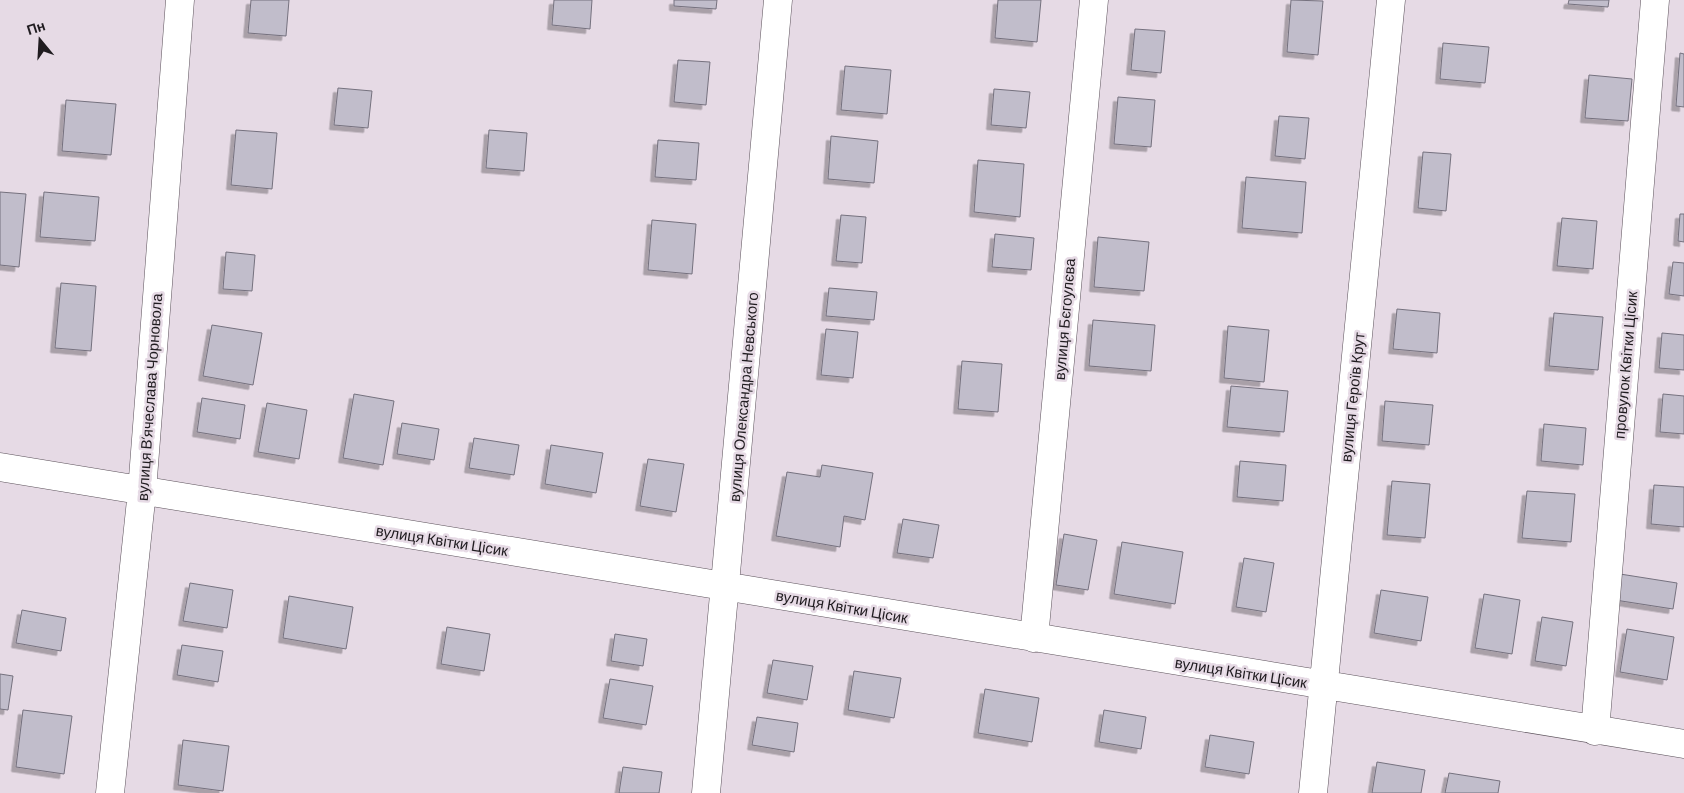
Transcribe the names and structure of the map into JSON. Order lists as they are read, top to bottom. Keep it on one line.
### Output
{"streets":{"street":["вулиця Бєгоулєва","провулок Квітки Цісик","вулиця Вʼячеслава Чорновола","вулиця Олександра Невського","вулиця Героїв Крут","вулиця Квітки Цісик"]},"crossings":[["вулиця Бєгоулєва","вулиця Квітки Цісик"],["провулок Квітки Цісик","вулиця Квітки Цісик"],["вулиця Вʼячеслава Чорновола","вулиця Квітки Цісик"],["вулиця Олександра Невського","вулиця Квітки Цісик"],["вулиця Героїв Крут","вулиця Квітки Цісик"]],"north":"top"}
